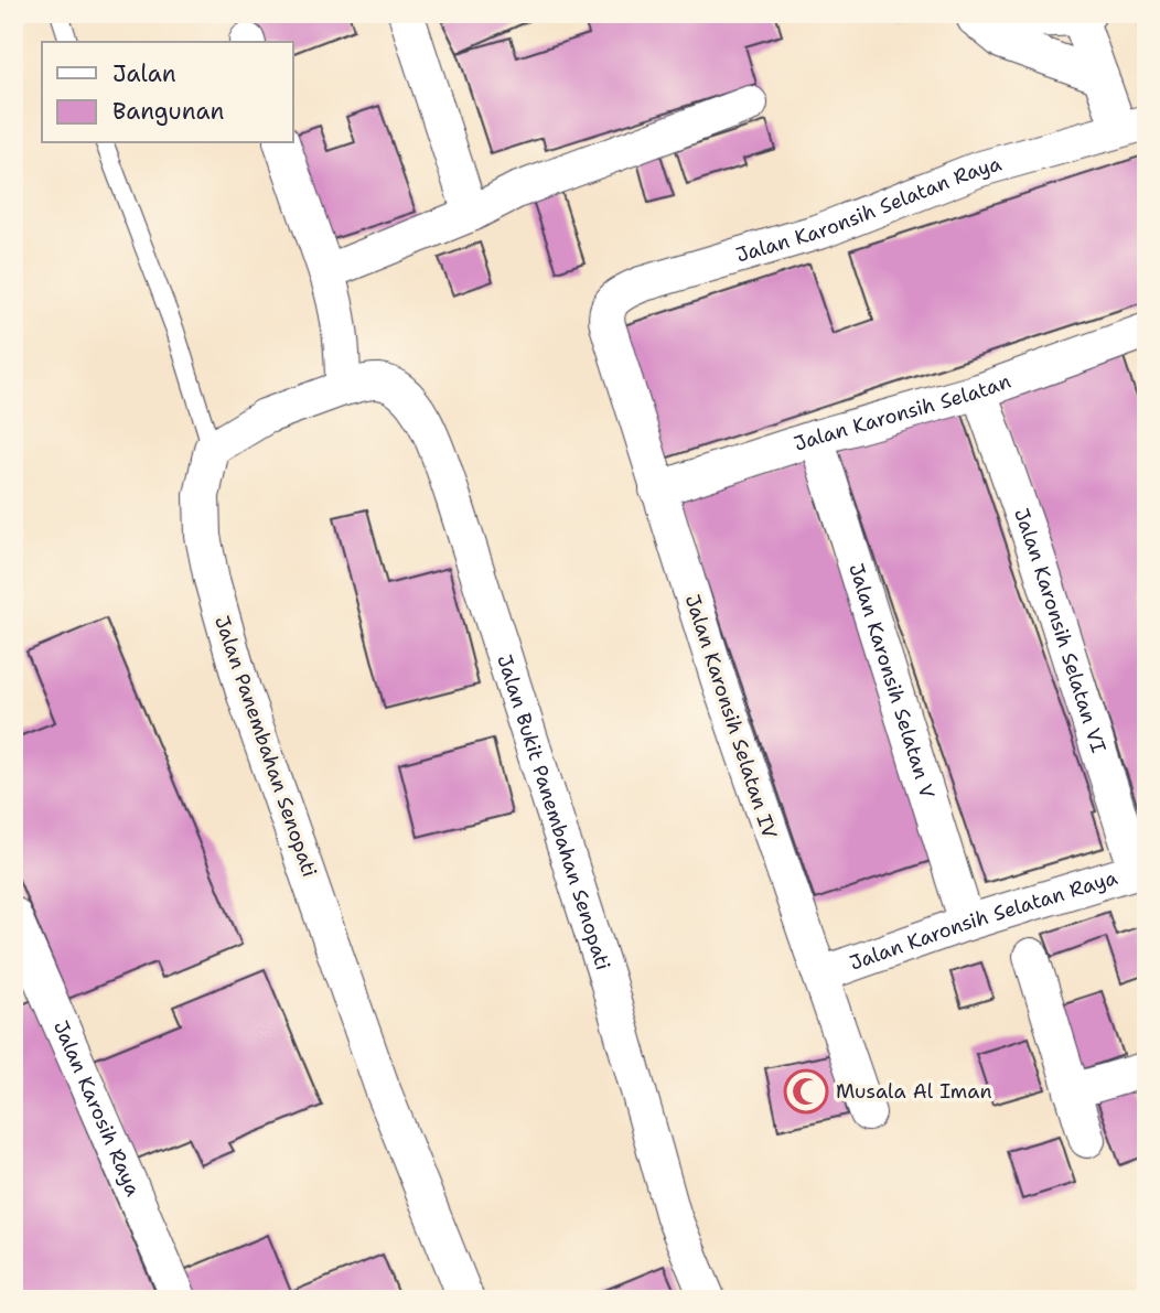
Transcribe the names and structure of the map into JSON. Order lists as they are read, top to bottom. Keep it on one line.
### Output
{"streets":{"street":["Jalan Karonsih Selatan Raya","Jalan Karonsih Selatan","Jalan Karonsih Selatan VI","Jalan Karonsih Selatan V","Jalan Karonsih Selatan IV","Jalan Panembahan Senopati","Jalan Bukit Panembahan Senopati","Jalan Karosih Raya"]},"crossings":[["Jalan Karonsih Selatan Raya","Jalan Karonsih Selatan VI"],["Jalan Karonsih Selatan Raya","Jalan Karonsih Selatan V"],["Jalan Karonsih Selatan Raya","Jalan Karonsih Selatan IV"],["Jalan Karonsih Selatan","Jalan Karonsih Selatan VI"],["Jalan Karonsih Selatan","Jalan Karonsih Selatan V"],["Jalan Karonsih Selatan","Jalan Karonsih Selatan IV"]],"places":{"mosque":["Musala Al Iman"]},"legend":["Jalan","Bangunan"]}
